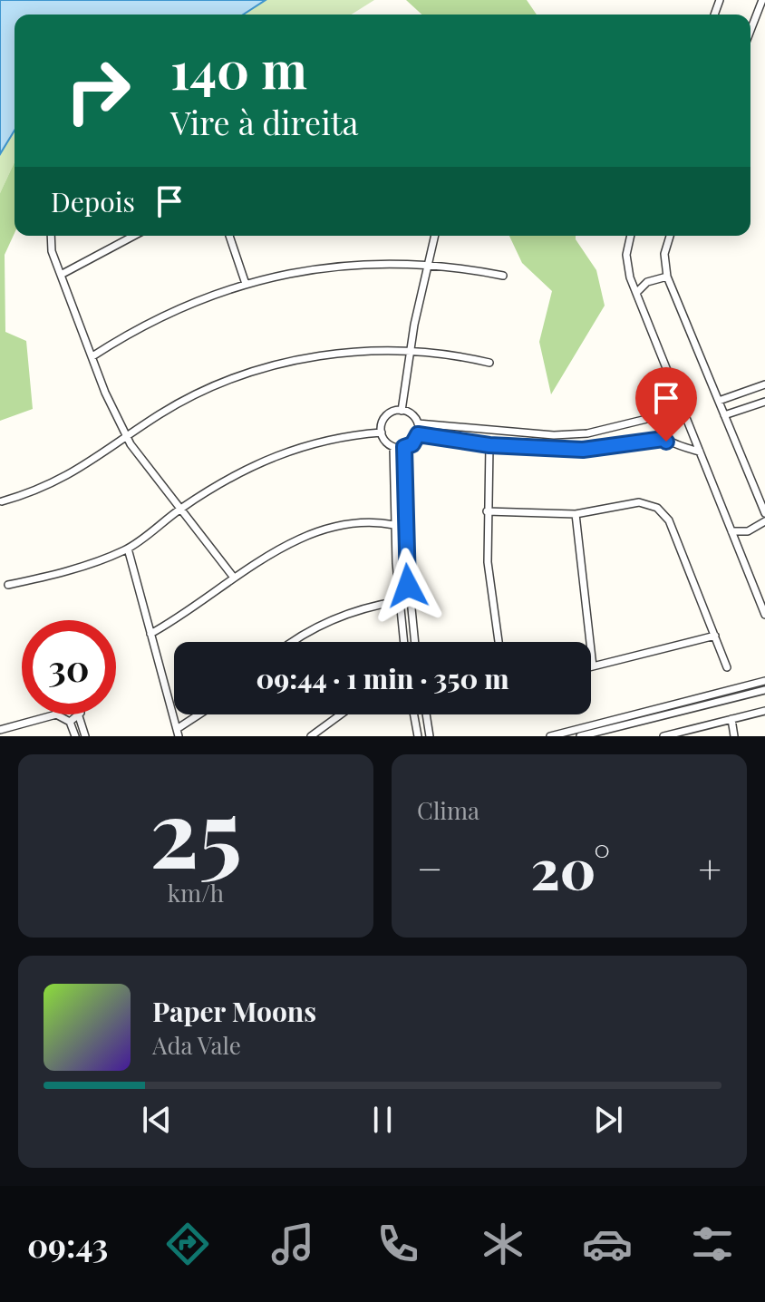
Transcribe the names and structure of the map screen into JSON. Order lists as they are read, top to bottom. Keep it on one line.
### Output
{"page":{"turn":["140 m","Vire à direita"],"then":"Depois","limit":"30","trip":"09:44 · 1 min · 350 m","tile":[["25","km/h"],"Clima"],"heat":["−","20°","+"],"song":["Paper Moons","Ada Vale"],"tabs":"09:43"}}
